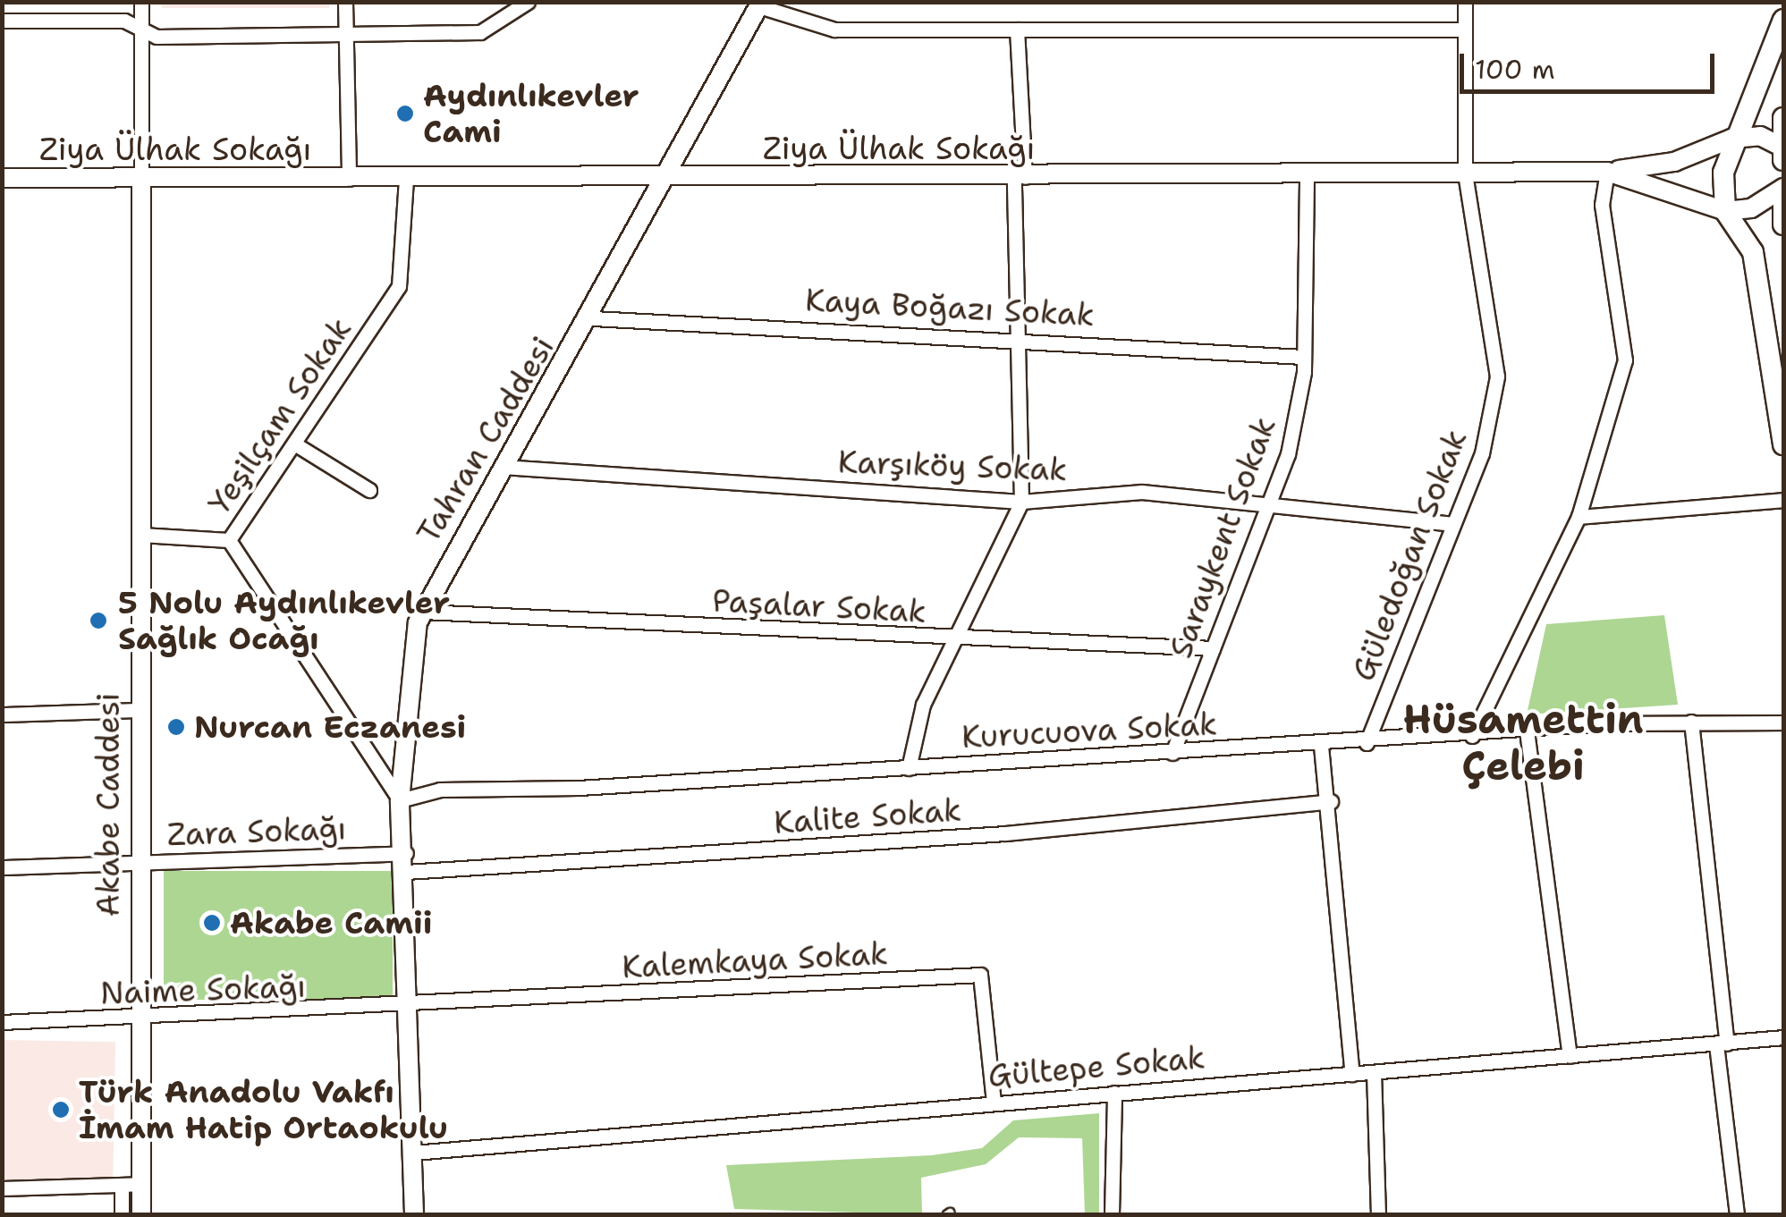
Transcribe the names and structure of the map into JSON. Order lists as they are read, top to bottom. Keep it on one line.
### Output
{"streets":{"street":["Ziya Ülhak Sokağı","Kaya Boğazı Sokak","Yeşilçam Sokak","Tahran Caddesi","Karşıköy Sokak","Saraykent Sokak","Güledoğan Sokak","Paşalar Sokak","Kurucuova Sokak","Akabe Caddesi","Kalite Sokak","Zara Sokağı","Kalemkaya Sokak","Naime Sokağı","Gültepe Sokak"]},"crossings":[["Ziya Ülhak Sokağı","Yeşilçam Sokak"],["Ziya Ülhak Sokağı","Tahran Caddesi"],["Ziya Ülhak Sokağı","Saraykent Sokak"],["Ziya Ülhak Sokağı","Güledoğan Sokak"],["Ziya Ülhak Sokağı","Akabe Caddesi"],["Kaya Boğazı Sokak","Tahran Caddesi"],["Kaya Boğazı Sokak","Saraykent Sokak"],["Yeşilçam Sokak","Tahran Caddesi"],["Yeşilçam Sokak","Kurucuova Sokak"],["Tahran Caddesi","Karşıköy Sokak"],["Tahran Caddesi","Paşalar Sokak"],["Tahran Caddesi","Kurucuova Sokak"],["Tahran Caddesi","Kalite Sokak"],["Tahran Caddesi","Zara Sokağı"],["Tahran Caddesi","Kalemkaya Sokak"],["Tahran Caddesi","Naime Sokağı"],["Tahran Caddesi","Gültepe Sokak"],["Karşıköy Sokak","Saraykent Sokak"],["Karşıköy Sokak","Güledoğan Sokak"],["Saraykent Sokak","Paşalar Sokak"],["Saraykent Sokak","Kurucuova Sokak"],["Güledoğan Sokak","Kurucuova Sokak"],["Akabe Caddesi","Zara Sokağı"],["Akabe Caddesi","Naime Sokağı"],["Kalite Sokak","Zara Sokağı"],["Kalemkaya Sokak","Naime Sokağı"],["Kalemkaya Sokak","Gültepe Sokak"]],"districts":["Hüsamettin Çelebi"],"places":["Aydınlıkevler Cami","5 Nolu Aydınlıkevler Sağlık Ocağı","Nurcan Eczanesi","Akabe Camii","Türk Anadolu Vakfı İmam Hatip Ortaokulu"],"scale_bar":"100 m"}
